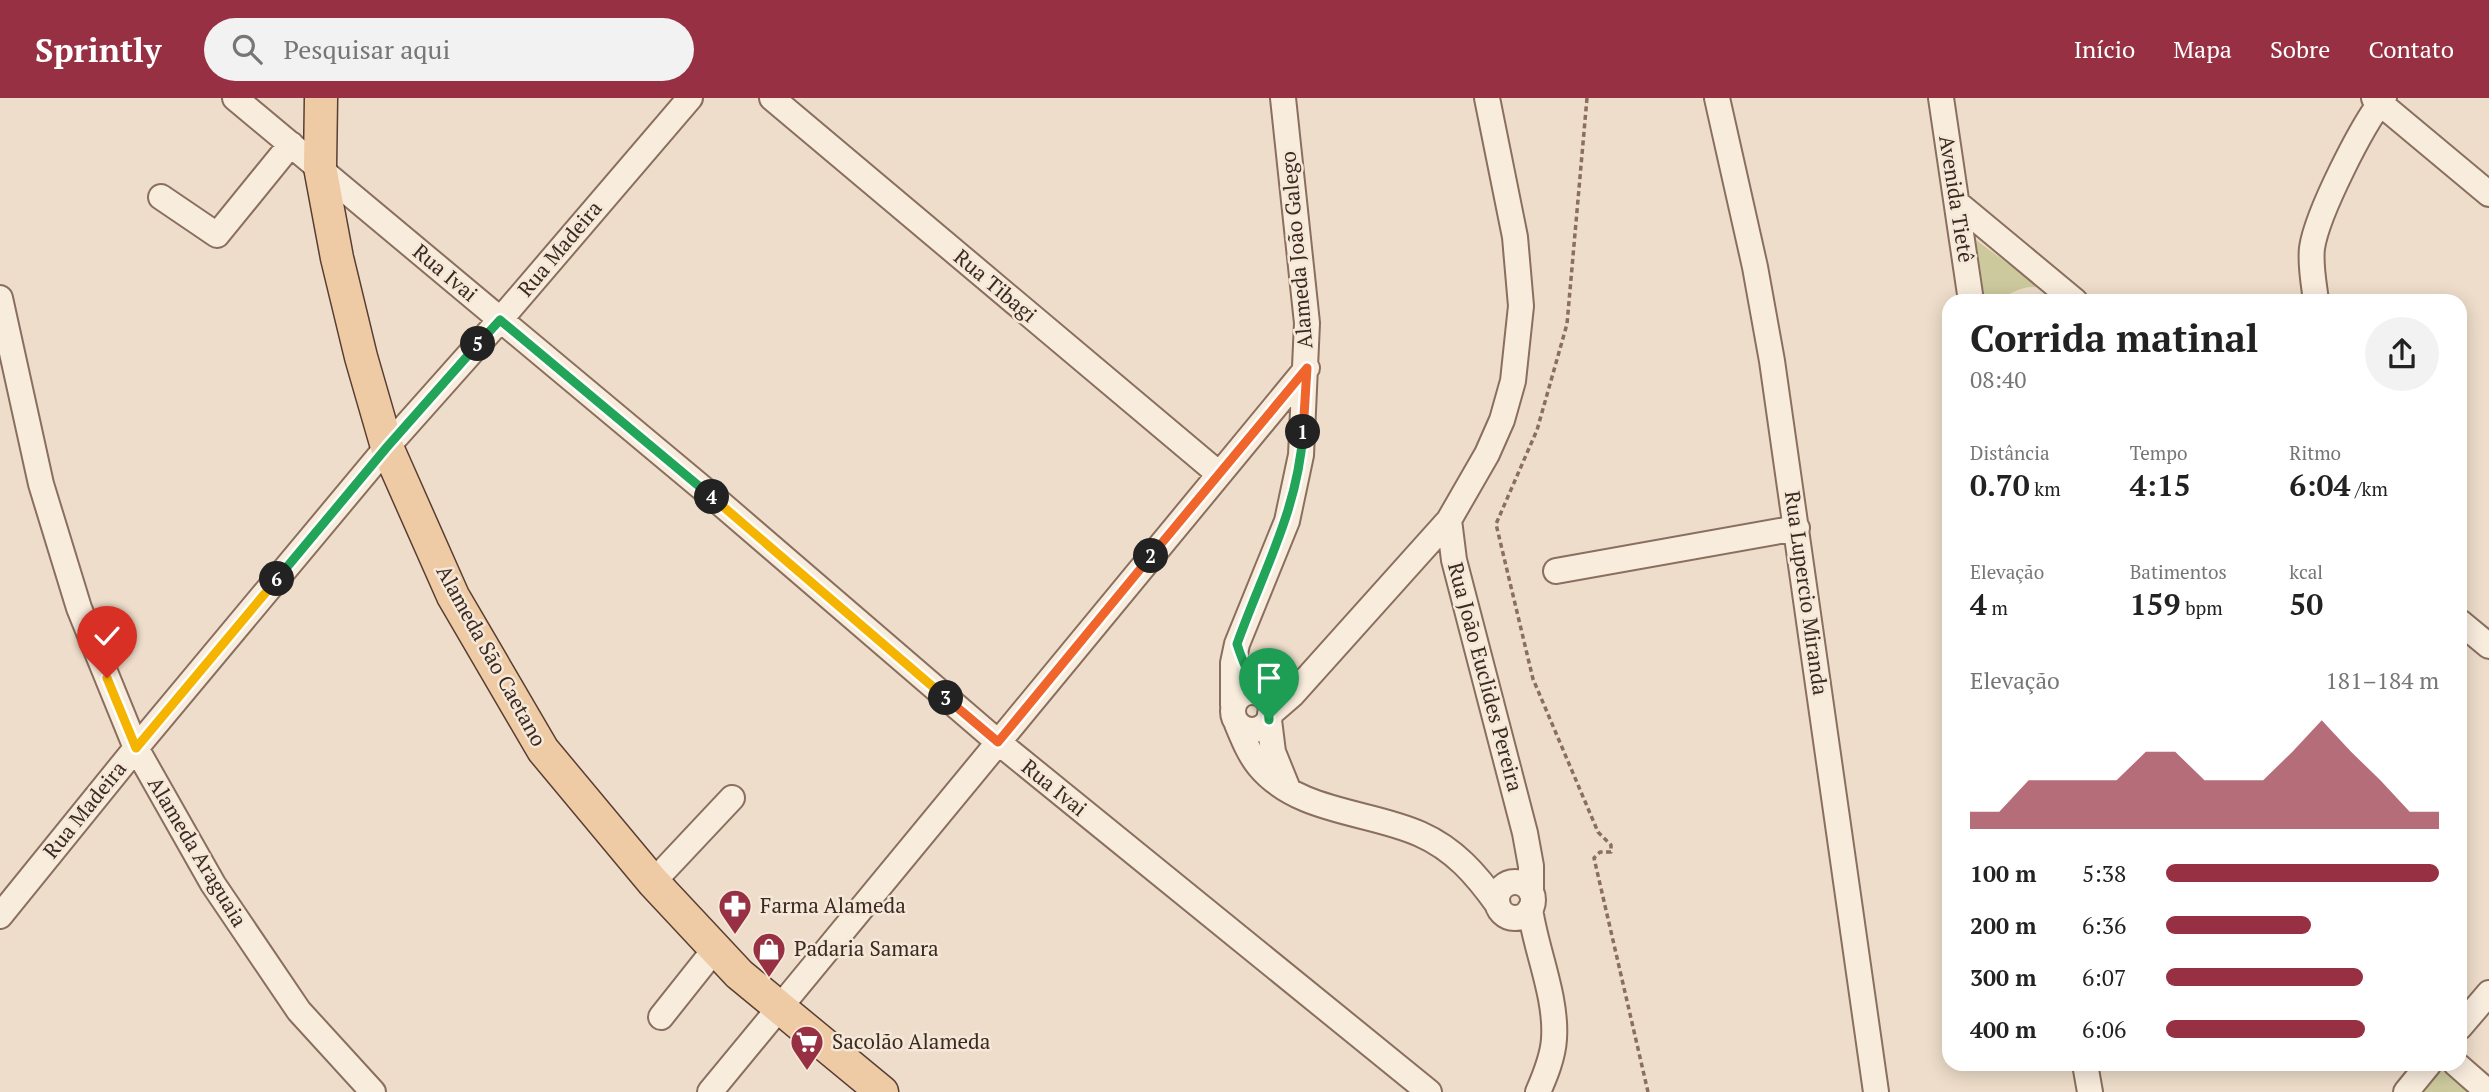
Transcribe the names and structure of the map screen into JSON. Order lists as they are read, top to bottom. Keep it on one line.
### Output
{"streets":{"main road":["Alameda São Caetano"],"street":["Avenida Tietê","Rua Madeira","Alameda João Galego","Rua Ivai","Rua Tibagi","Rua Lupercio Miranda","Rua João Euclides Pereira","Alameda Araguaia"]},"crossings":[["Rua Madeira","Rua Ivai"],["Rua Madeira","Alameda São Caetano"],["Rua Madeira","Alameda Araguaia"],["Alameda João Galego","Rua João Euclides Pereira"],["Rua Ivai","Alameda São Caetano"]],"places":{"pharmacy":["Farma Alameda"],"shop":["Padaria Samara"],"supermarket":["Sacolão Alameda"]},"page":{"header":"Sprintly","search":"Pesquisar aqui","nav":["Início","Mapa","Sobre","Contato"],"heading":["Corrida matinal","08:40"],"pins":["5","1","4","2","6","3"],"stats":[["Distância","0.70 km"],["Tempo","4:15"],["Ritmo","6:04 /km"],["Elevação","4 m"],["Batimentos","159 bpm"],["kcal","50"]],"chart":["Elevação","181–184 m"],"list":[{"name":"100 m","note":"5:38"},{"name":"200 m","note":"6:36"},{"name":"300 m","note":"6:07"},{"name":"400 m","note":"6:06"}]}}
